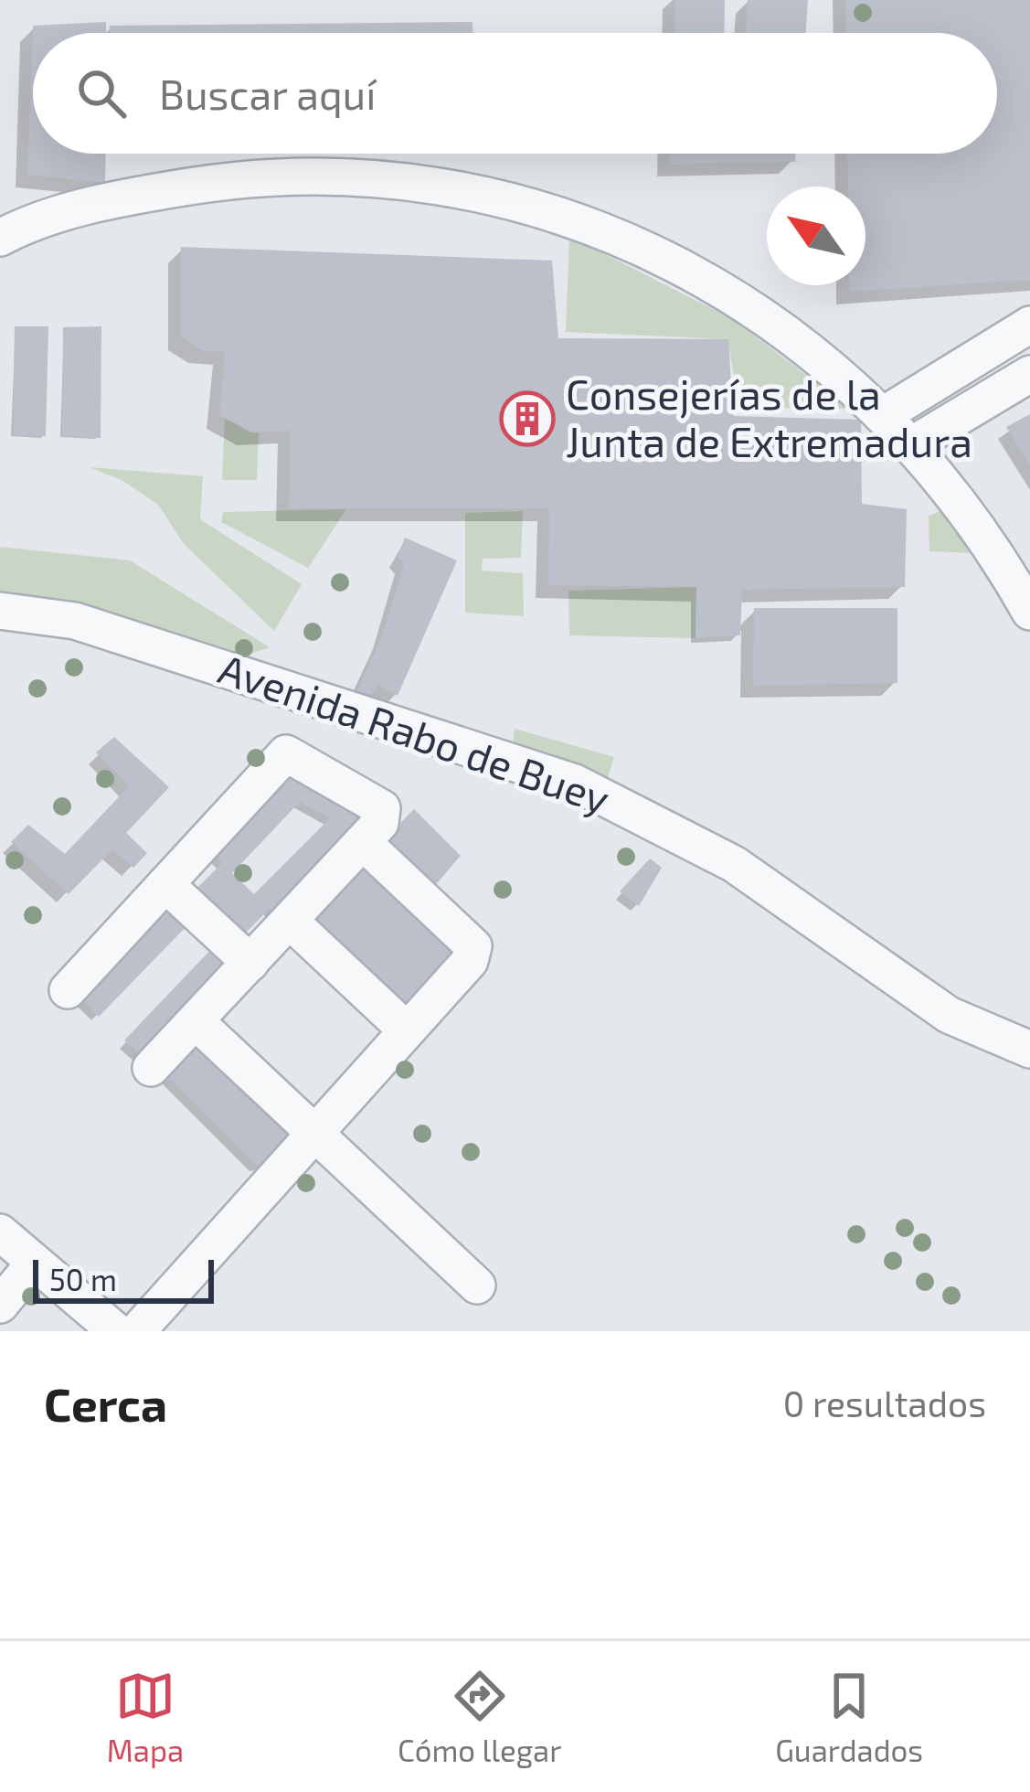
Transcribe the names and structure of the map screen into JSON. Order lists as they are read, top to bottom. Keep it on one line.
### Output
{"streets":{"street":["Avenida Rabo de Buey"]},"places":{"building":["Consejerías de la Junta de Extremadura"]},"scale_bar":"50 m","north":"top left","page":{"search":"Buscar aquí","scale":"50 m","heading":["Cerca","0 resultados"],"nav":["Mapa","Cómo llegar","Guardados"]}}
